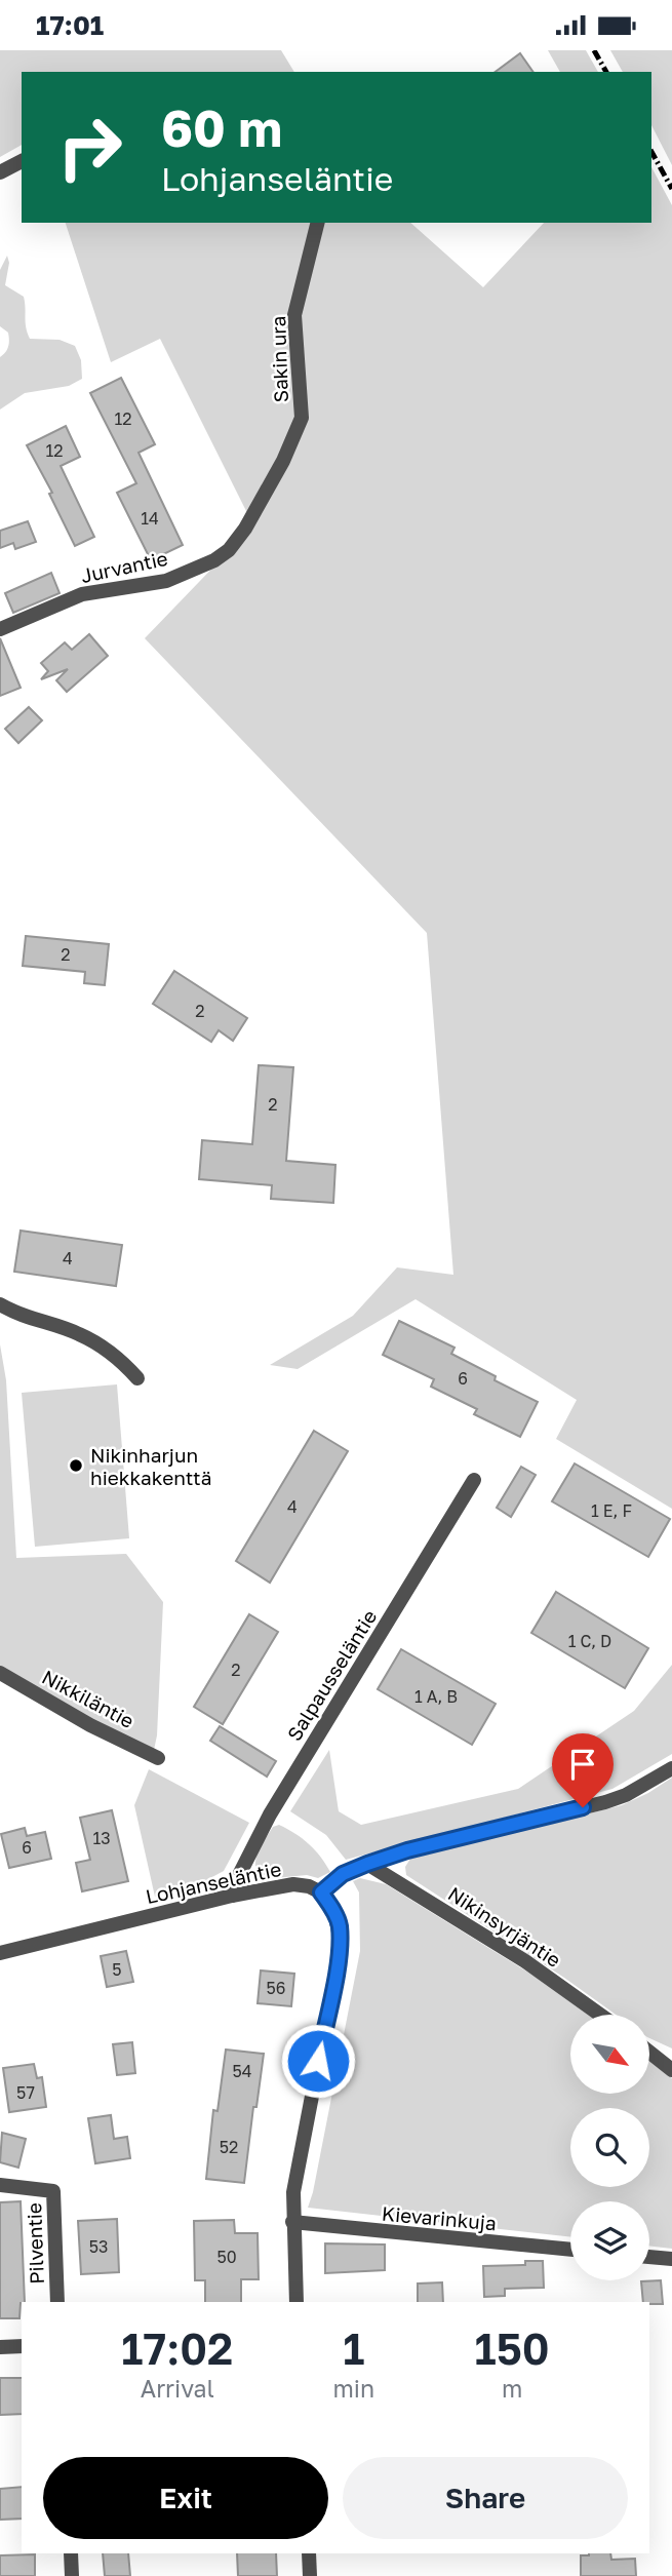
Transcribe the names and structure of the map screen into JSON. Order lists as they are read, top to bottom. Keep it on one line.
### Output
{"streets":{"street":["Sakin ura","Jurvantie","Salpausseläntie","Nikkiläntie","Lohjanseläntie","Nikinsyrjäntie","Kievarinkuja","Pilventie"]},"crossings":[["Sakin ura","Jurvantie"],["Salpausseläntie","Lohjanseläntie"]],"places":["Nikinharjun hiekkakenttä"],"house_numbers":["12","12","14","2","2","2","4","6","4","1 E, F","1 C, D","2","1 A, B","13","6","5","56","54","57","52","53","50"],"north":"bottom right","page":{"status":"17:01","turn":["60 m","Lohjanseläntie"],"eta":["17:02","Arrival","1","min","150","m"],"buttons":["Exit","Share"]}}
